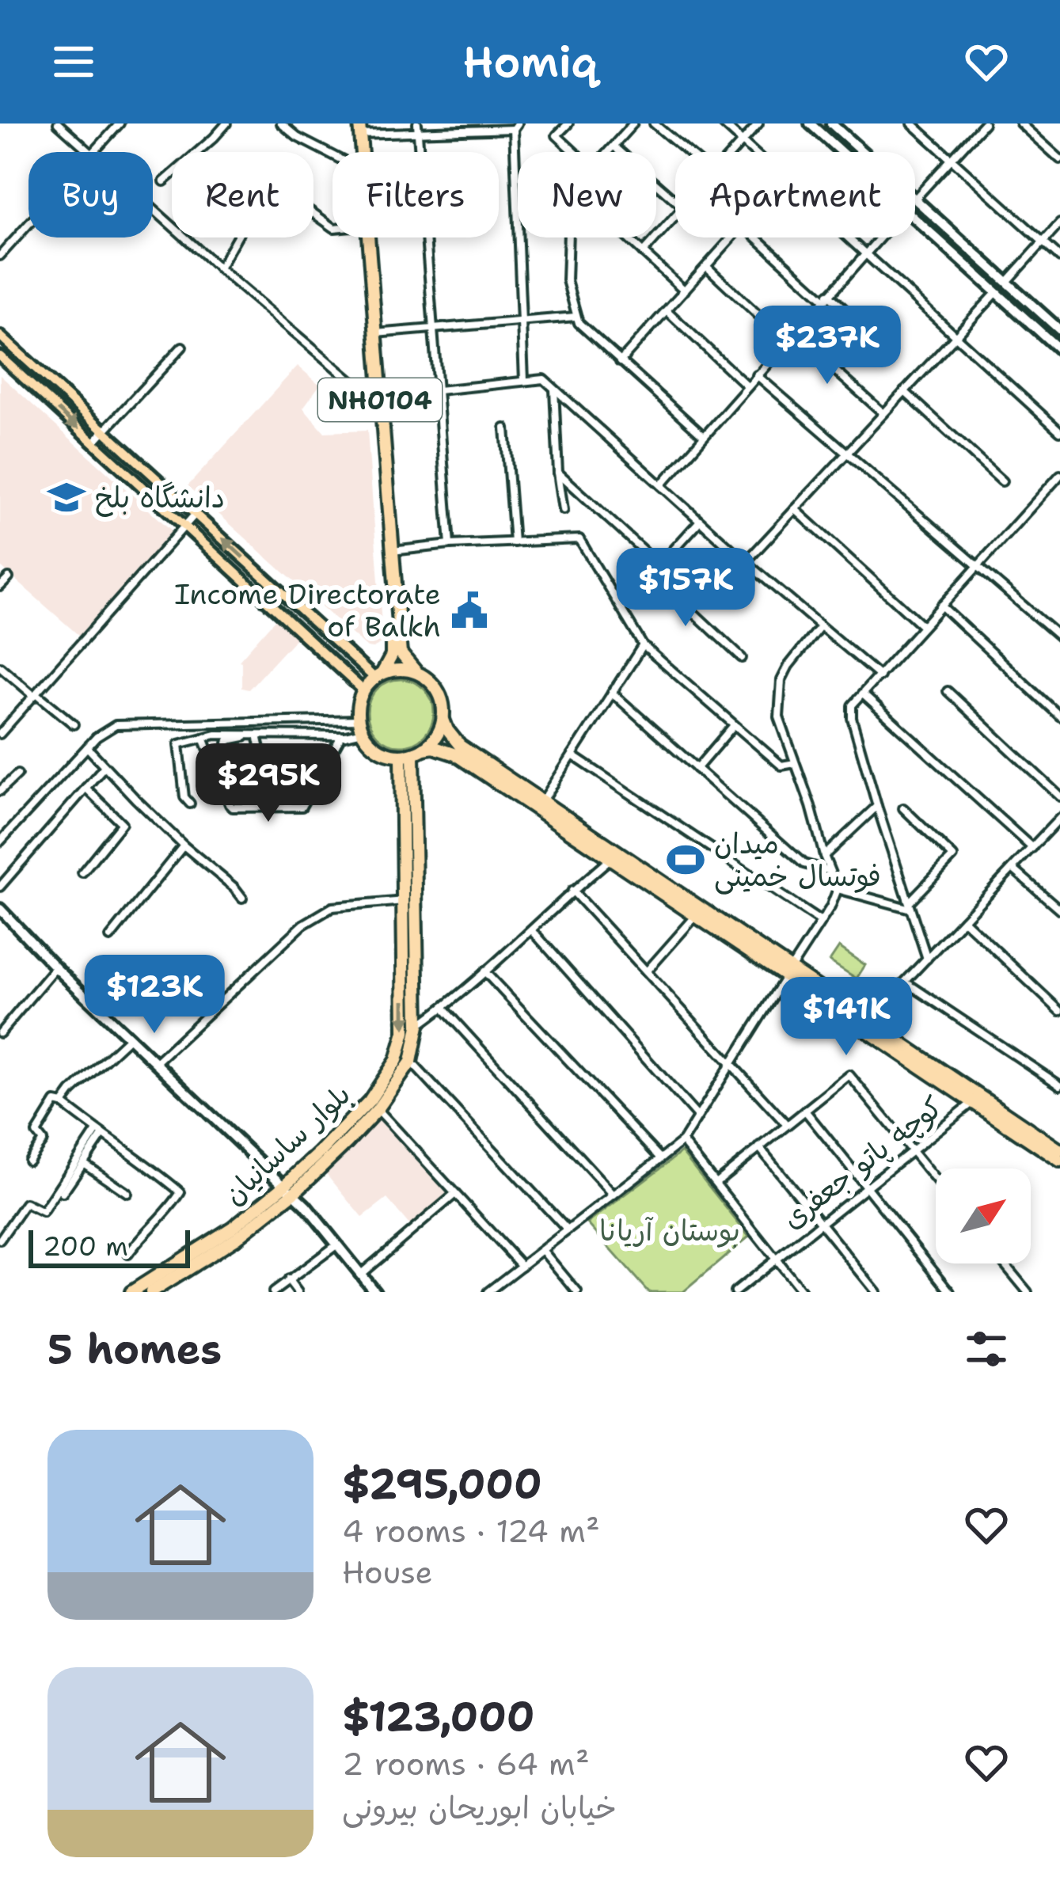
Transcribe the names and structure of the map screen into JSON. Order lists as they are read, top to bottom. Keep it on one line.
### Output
{"streets":{"highway":["NH0104","بلوار ساسانیان"],"street":["کوچه پاتو جعفری"]},"crossings":[["NH0104","بلوار ساسانیان"],["NH0104","کوچه پاتو جعفری"]],"parks":["بوستان آریانا"],"places":{"school or university":["دانشگاه بلخ"],"public building":["Income Directorate of Balkh"],"sports":["میدان فوتسال خمینی"]},"scale_bar":"200 m","north":"top right","page":{"header":"Homiq","chip":["Buy","Rent","Filters","New","Apartment"],"price":["$237K","$157K","$295K","$123K","$141K"],"scale":"200 m","heading":"5 homes","list":[{"name":"$295,000","note":"4 rooms · 124 m² · House"},{"name":"$123,000","note":"2 rooms · 64 m² · خیابان ابوریحان بیرونی"}]}}
